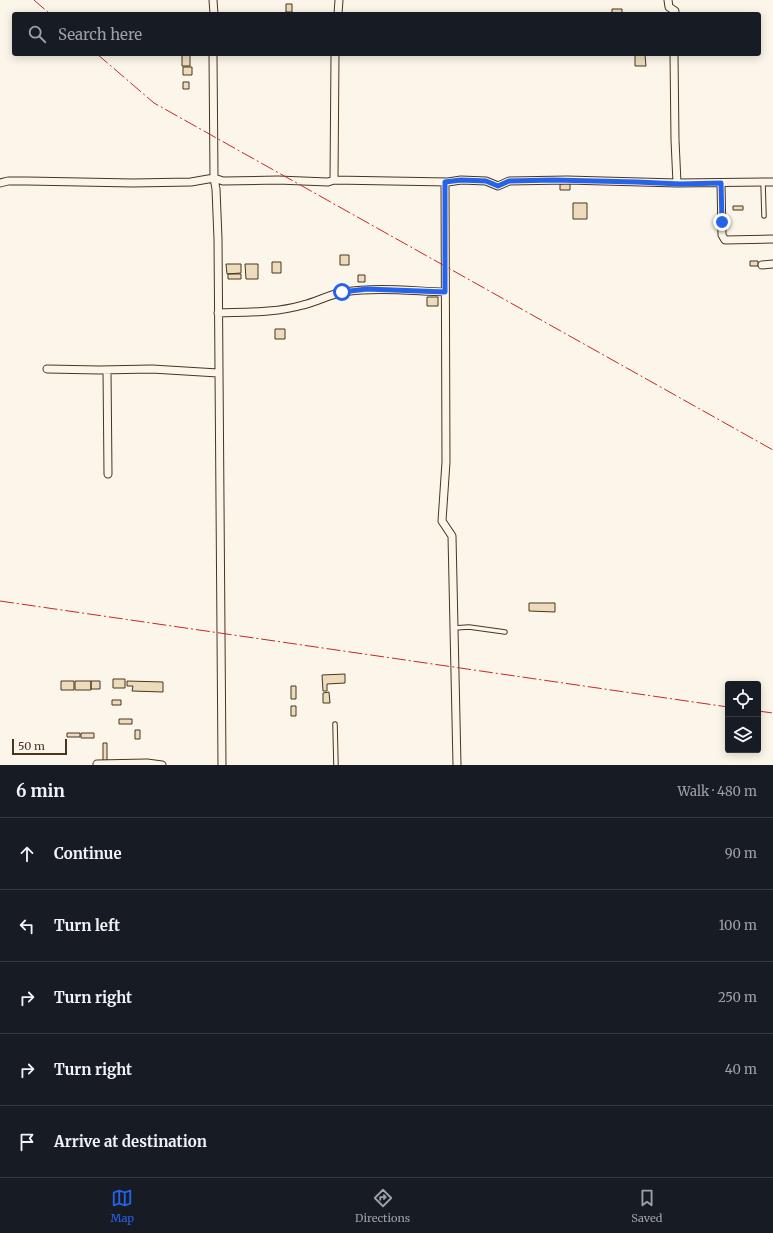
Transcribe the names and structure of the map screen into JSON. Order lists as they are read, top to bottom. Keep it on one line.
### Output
{"scale_bar":"50 m","page":{"search":"Search here","scale":"50 m","heading":["6 min","Walk · 480 m"],"list":[["Continue","90 m"],["Turn left","100 m"],["Turn right","250 m"],["Turn right","40 m"],"Arrive at destination"],"nav":["Map","Directions","Saved"]}}
